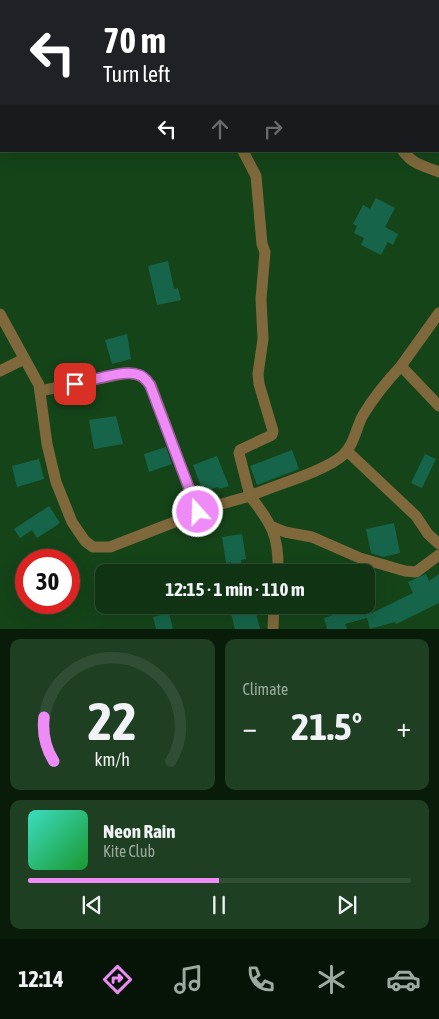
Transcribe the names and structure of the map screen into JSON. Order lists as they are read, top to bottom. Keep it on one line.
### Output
{"page":{"turn":["70 m","Turn left"],"limit":"30","trip":"12:15 · 1 min · 110 m","tile":"Climate","heat":["−","21.5°","+"],"song":["Neon Rain","Kite Club"],"tabs":"12:14","gauge":["22","km/h"]}}
